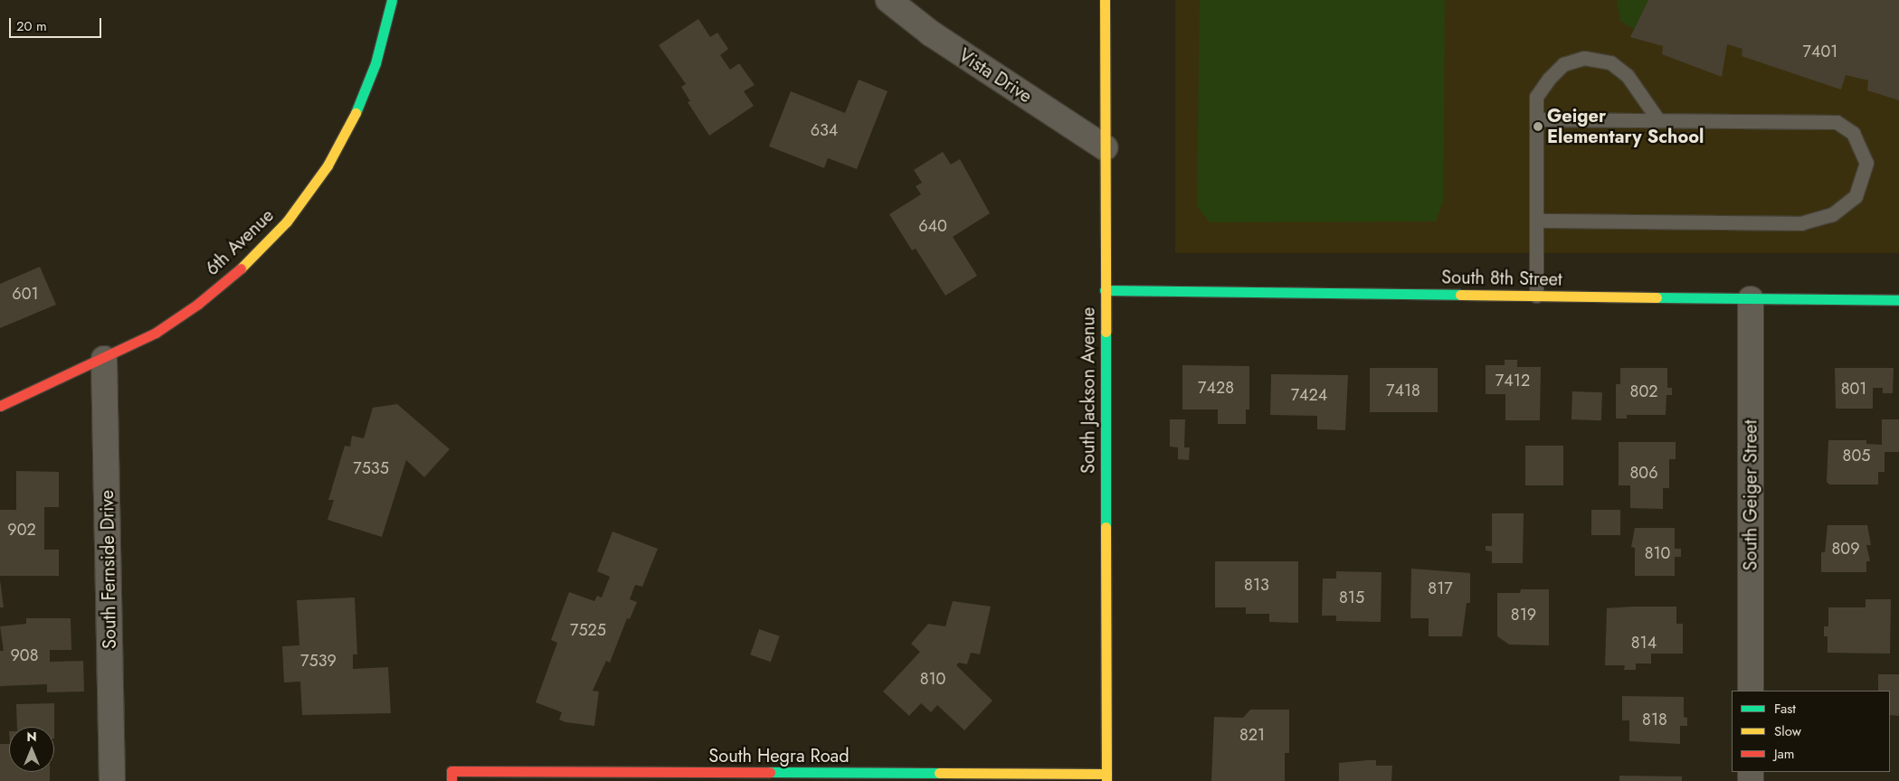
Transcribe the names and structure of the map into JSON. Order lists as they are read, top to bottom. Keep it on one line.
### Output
{"streets":{"street":["Vista Drive","6th Avenue","South 8th Street","South Jackson Avenue","South Geiger Street","South Fernside Drive","South Hegra Road"]},"crossings":[["Vista Drive","South Jackson Avenue"],["6th Avenue","South Fernside Drive"],["South 8th Street","South Jackson Avenue"],["South 8th Street","South Geiger Street"],["South Jackson Avenue","South Hegra Road"]],"places":["Geiger Elementary School"],"house_numbers":["7401","634","640","601","7412","7428","801","7418","802","7424","805","7535","806","902","809","810","813","817","815","819","7525","814","908","7539","810","818","821"],"legend":["Fast","Slow","Jam"],"scale_bar":"20 m","north":"top"}
